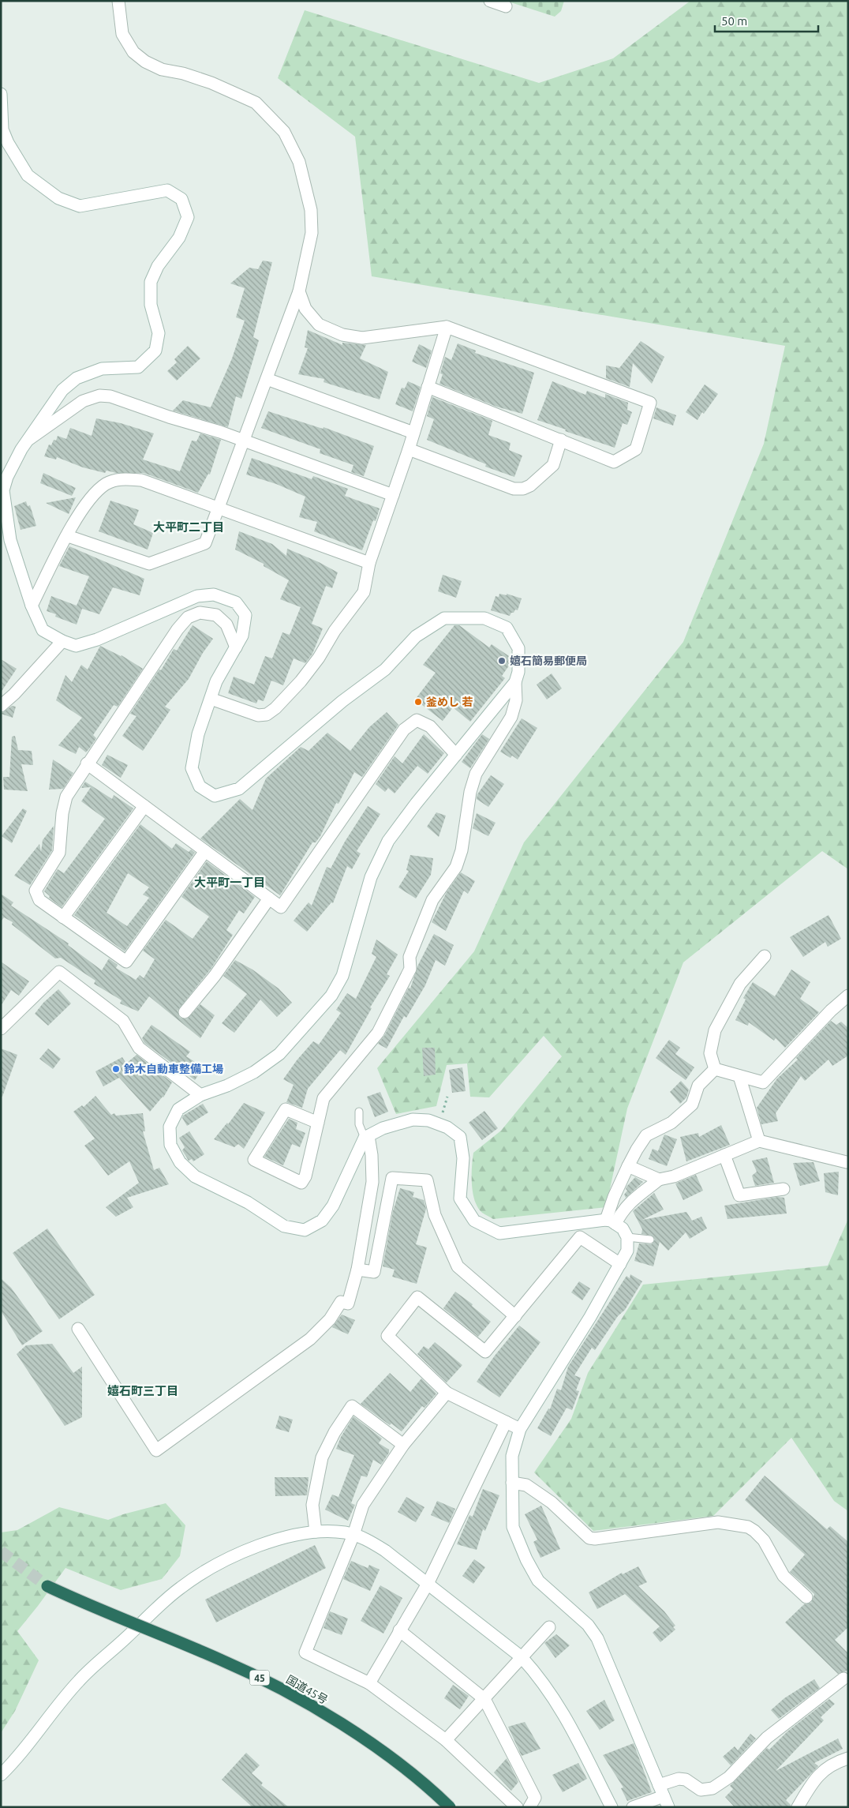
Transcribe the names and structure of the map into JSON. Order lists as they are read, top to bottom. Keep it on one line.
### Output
{"streets":{"highway":["45","国道45号"]},"districts":["大平町二丁目","大平町一丁目","嬉石町三丁目"],"places":["嬉石簡易郵便局","釜めし 若","鈴木自動車整備工場"],"scale_bar":"50 m"}
